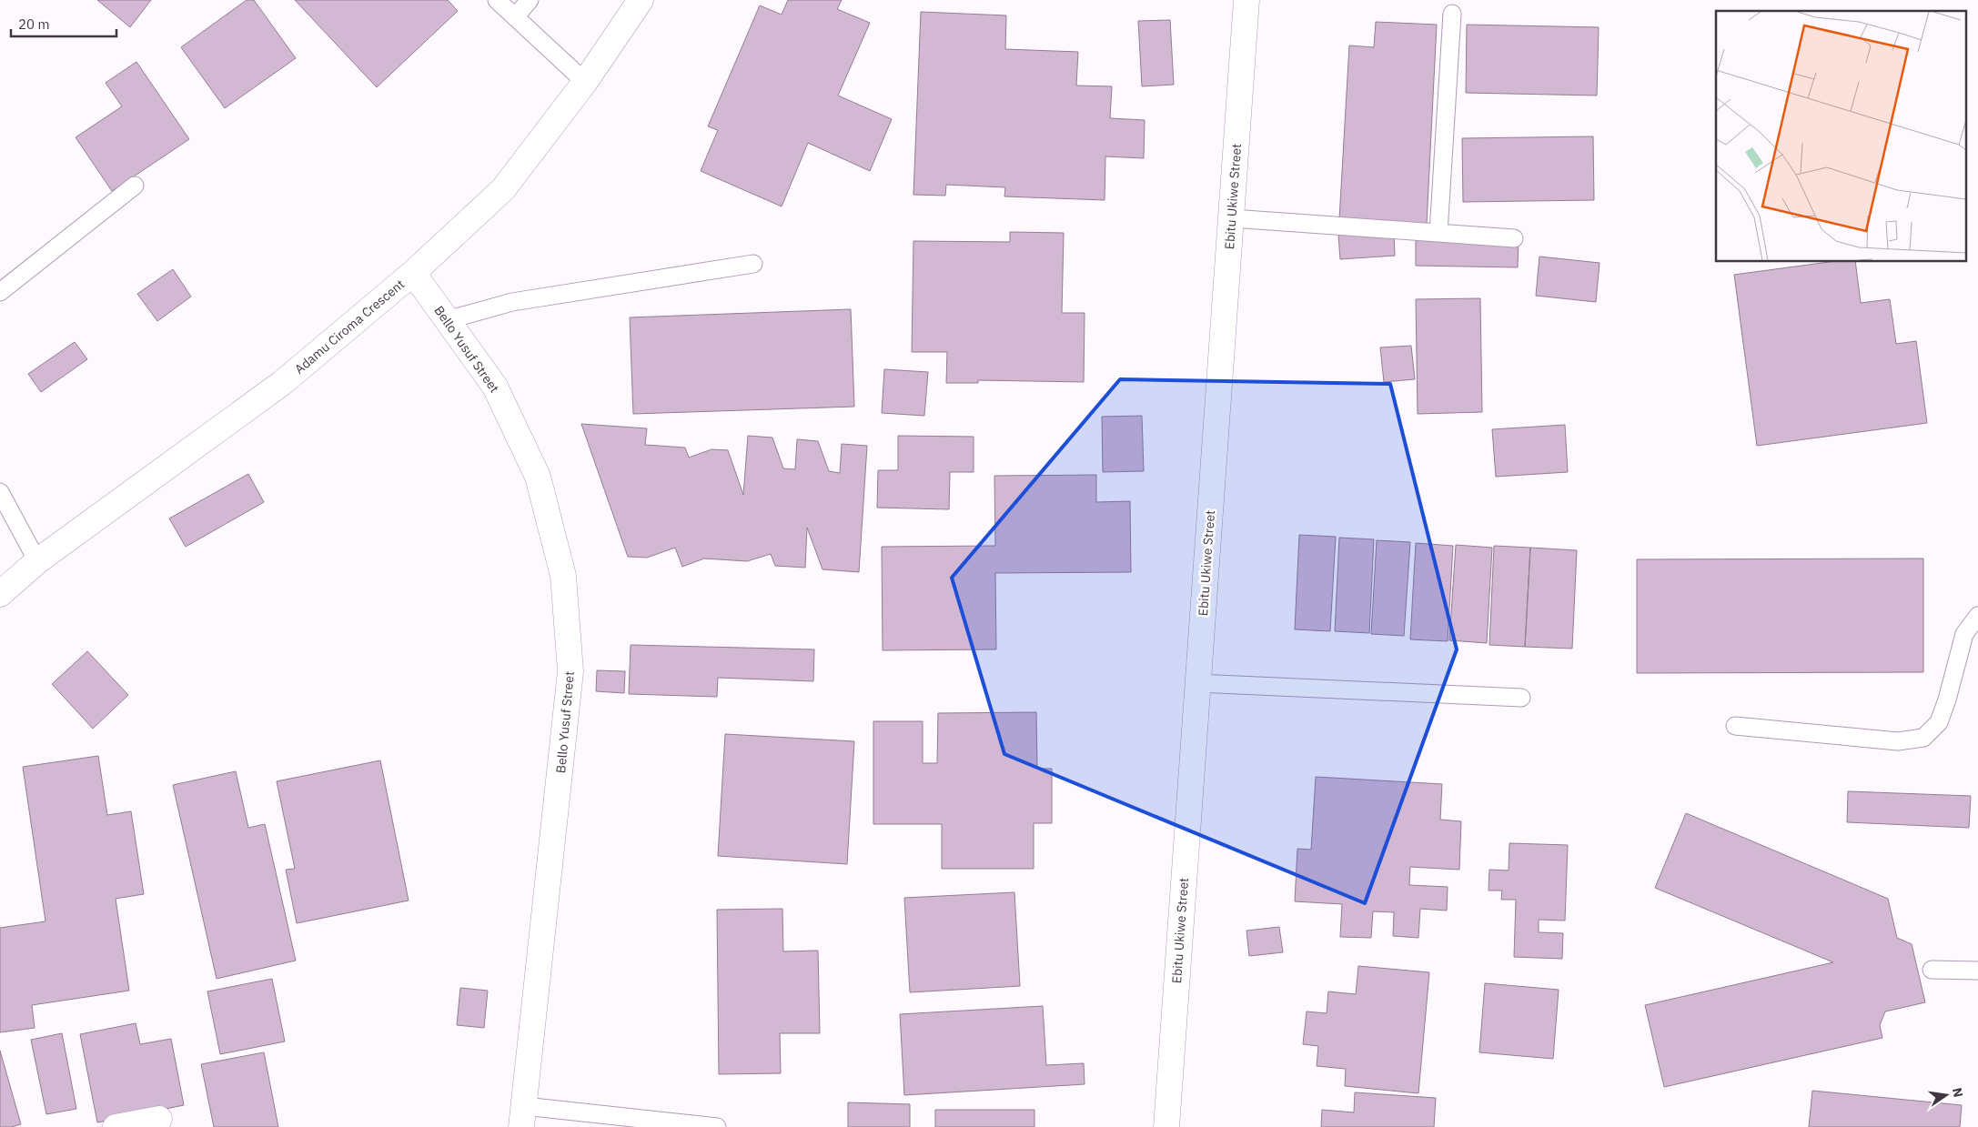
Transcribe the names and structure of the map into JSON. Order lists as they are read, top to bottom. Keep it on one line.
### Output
{"streets":{"street":["Ebitu Ukiwe Street","Adamu Ciroma Crescent","Bello Yusuf Street"]},"crossings":[["Adamu Ciroma Crescent","Bello Yusuf Street"]],"scale_bar":"20 m","north":"right"}
